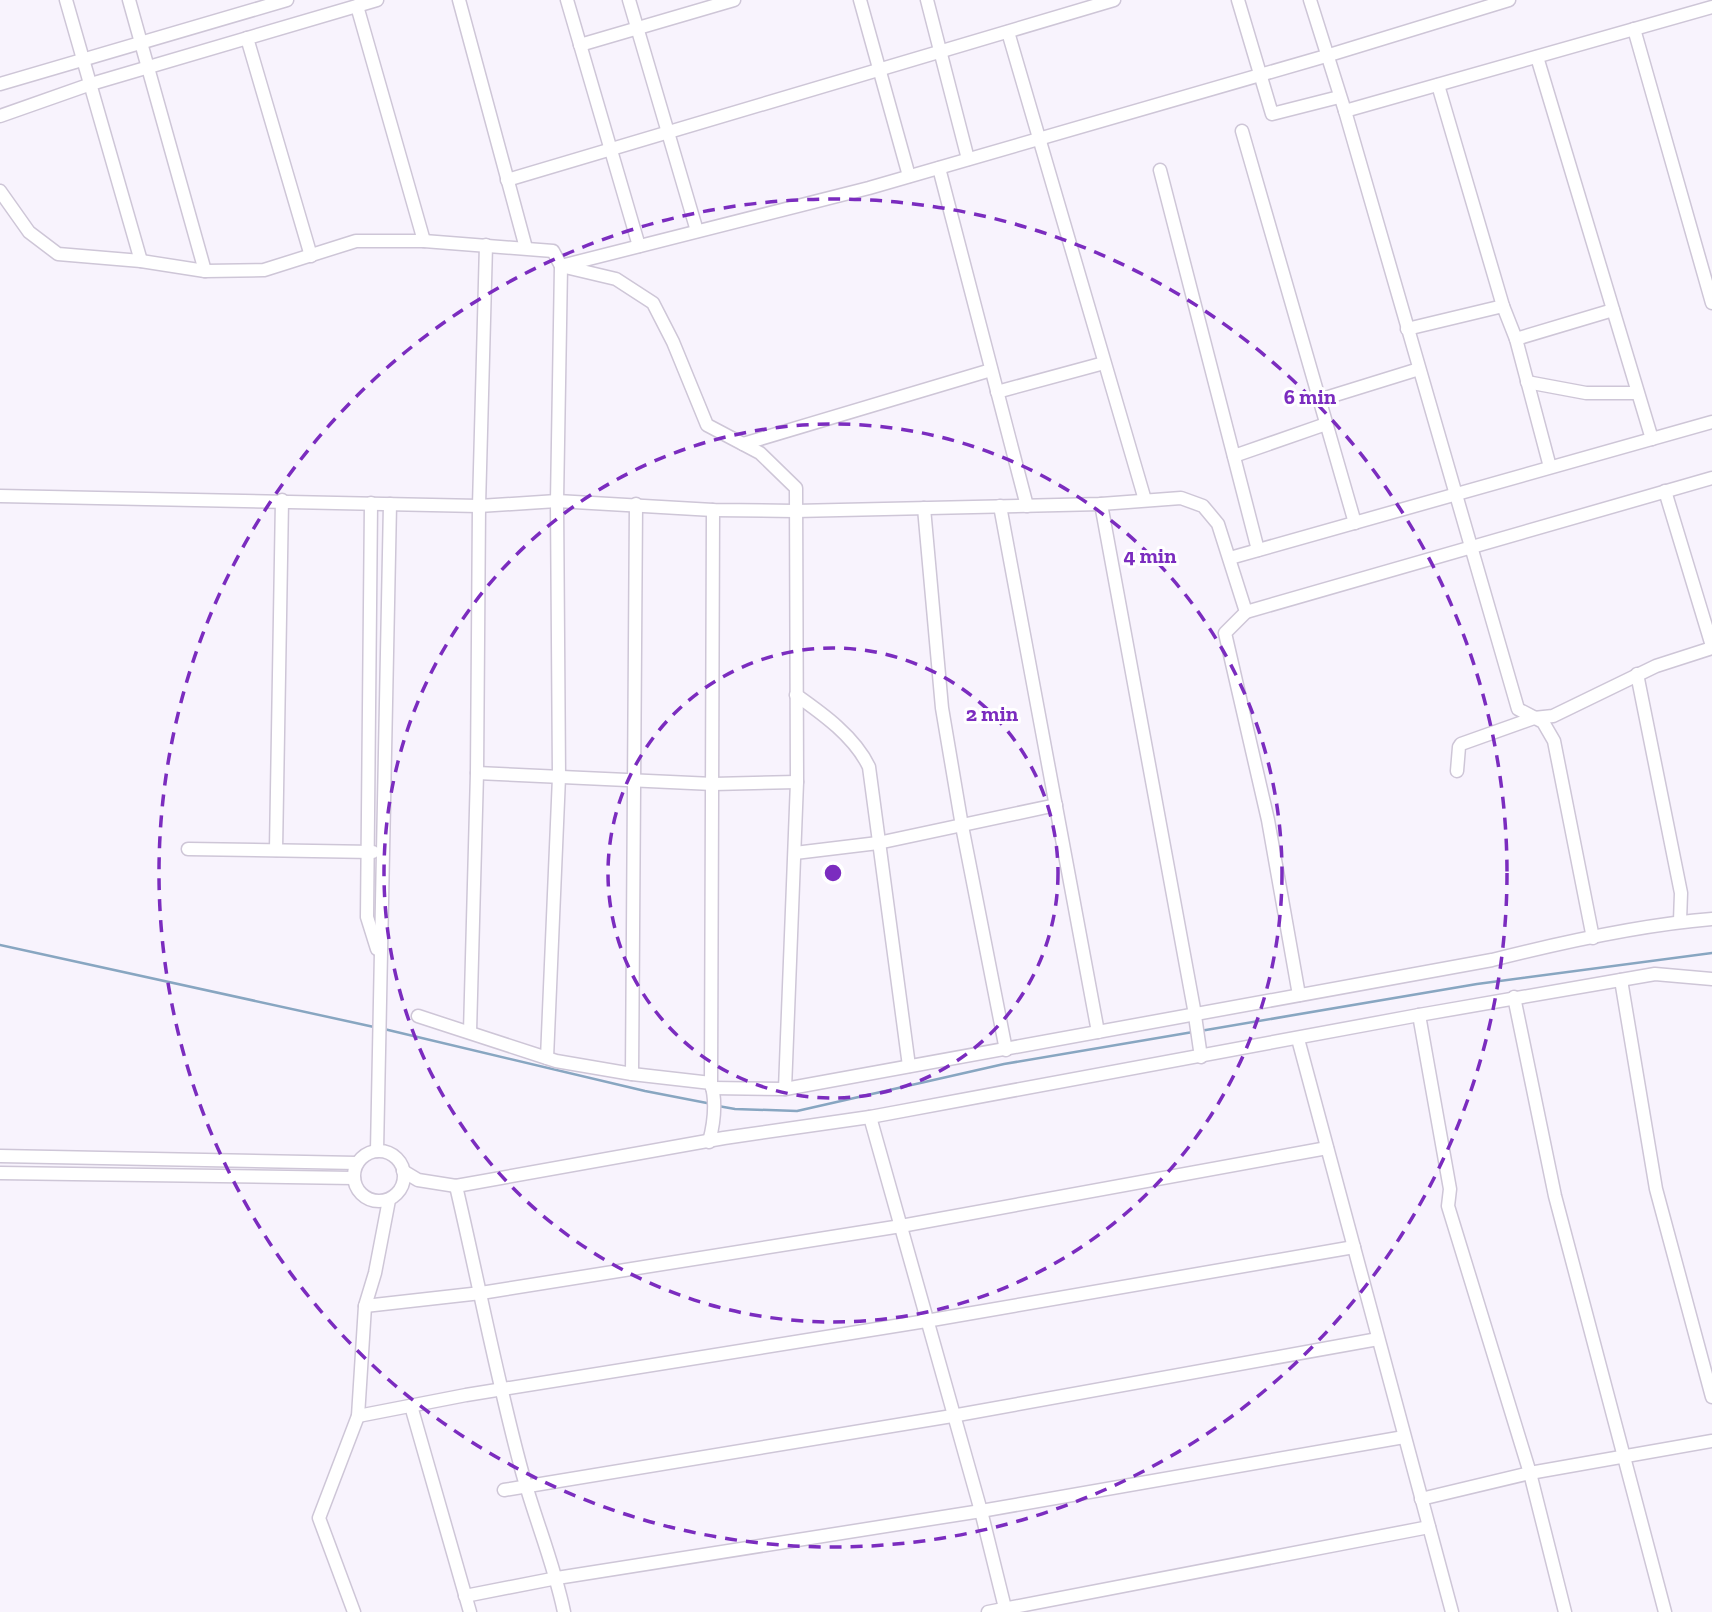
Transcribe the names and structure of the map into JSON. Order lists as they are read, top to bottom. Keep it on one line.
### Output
{"rings":["6 min","4 min","2 min"]}
